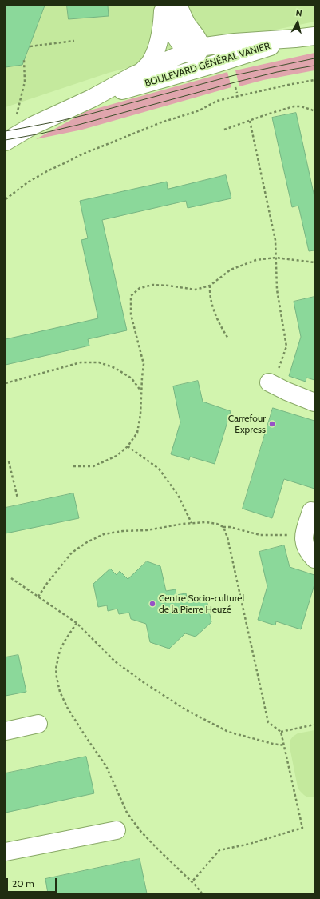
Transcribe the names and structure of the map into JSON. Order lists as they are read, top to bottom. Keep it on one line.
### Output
{"streets":{"street":["BOULEVARD GÉNÉRAL VANIER"]},"places":["Carrefour Express","Centre Socio-culturel de la Pierre Heuzé"],"scale_bar":"20 m","north":"top"}
